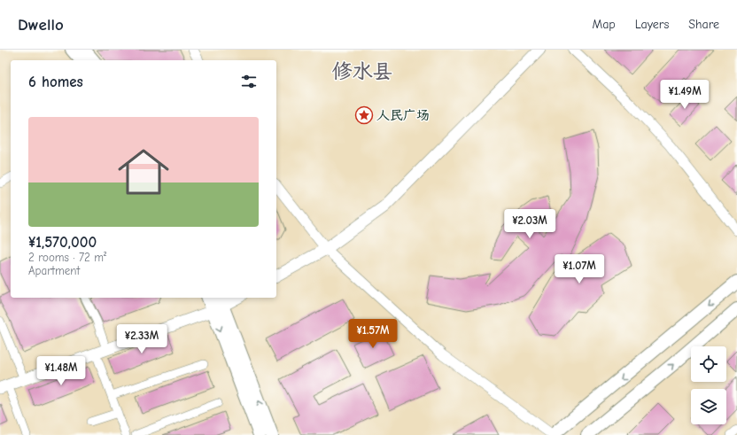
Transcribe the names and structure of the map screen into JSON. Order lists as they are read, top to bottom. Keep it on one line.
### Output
{"districts":["修水县"],"places":{"place":["人民广场"]},"page":{"header":"Dwello","nav":["Map","Layers","Share"],"heading":"6 homes","price":["¥1.49M","¥2.03M","¥1.07M","¥1.57M","¥2.33M","¥1.48M"],"list":[{"name":"¥1,570,000","note":"2 rooms · 72 m² · Apartment"}]}}
